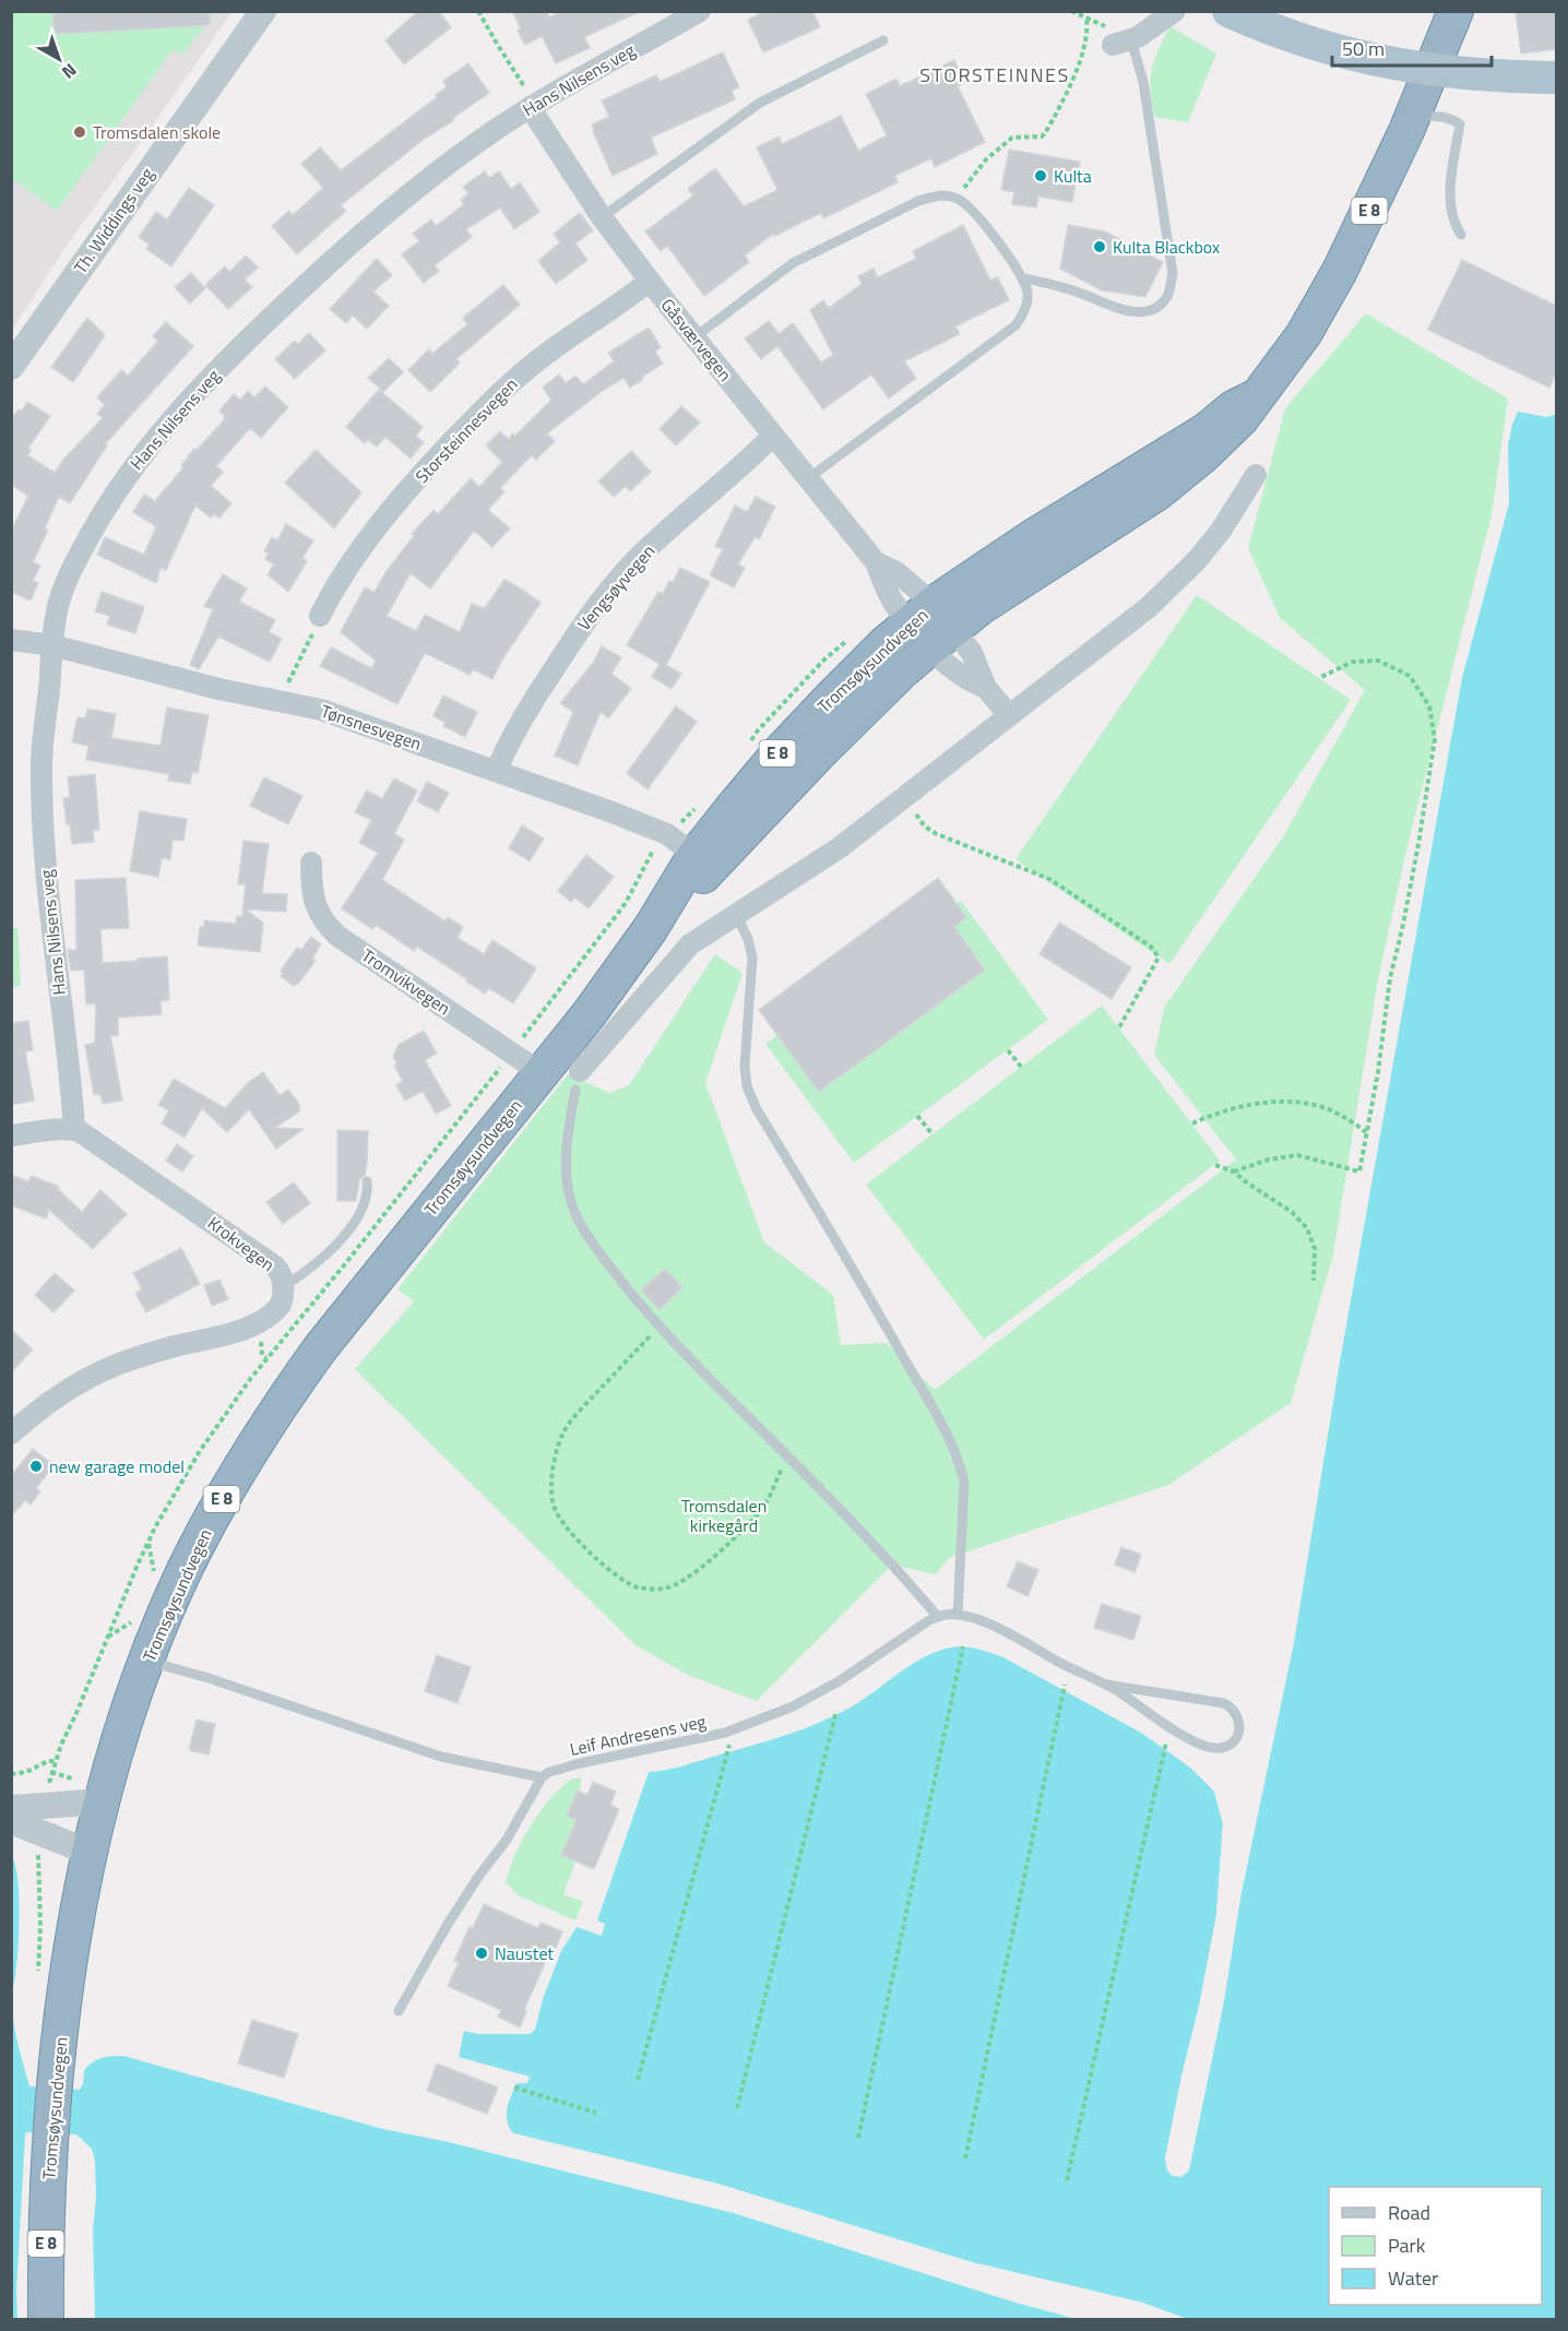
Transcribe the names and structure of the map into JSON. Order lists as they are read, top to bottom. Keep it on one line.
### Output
{"streets":{"highway":["E 8","Tromsøysundvegen"],"street":["Hans Nilsens veg","Th. Widdings veg","Gåsværvegen","Storsteinnesvegen","Vengsøyvegen","Tønsnesvegen","Tromvikvegen","Krokvegen"],"lane":["Leif Andresens veg"]},"crossings":[["Hans Nilsens veg","Gåsværvegen"],["Hans Nilsens veg","Tønsnesvegen"],["Hans Nilsens veg","Krokvegen"],["Gåsværvegen","Storsteinnesvegen"],["Gåsværvegen","Vengsøyvegen"],["Gåsværvegen","Tromsøysundvegen"],["Vengsøyvegen","Tønsnesvegen"],["Tromsøysundvegen","Tønsnesvegen"],["Tromsøysundvegen","Tromvikvegen"]],"districts":["STORSTEINNES"],"parks":["Tromsdalen kirkegård"],"places":["Tromsdalen skole","Kulta","Kulta Blackbox","new garage model","Naustet"],"legend":["Road","Park","Water"],"scale_bar":"50 m","north":"bottom right"}
